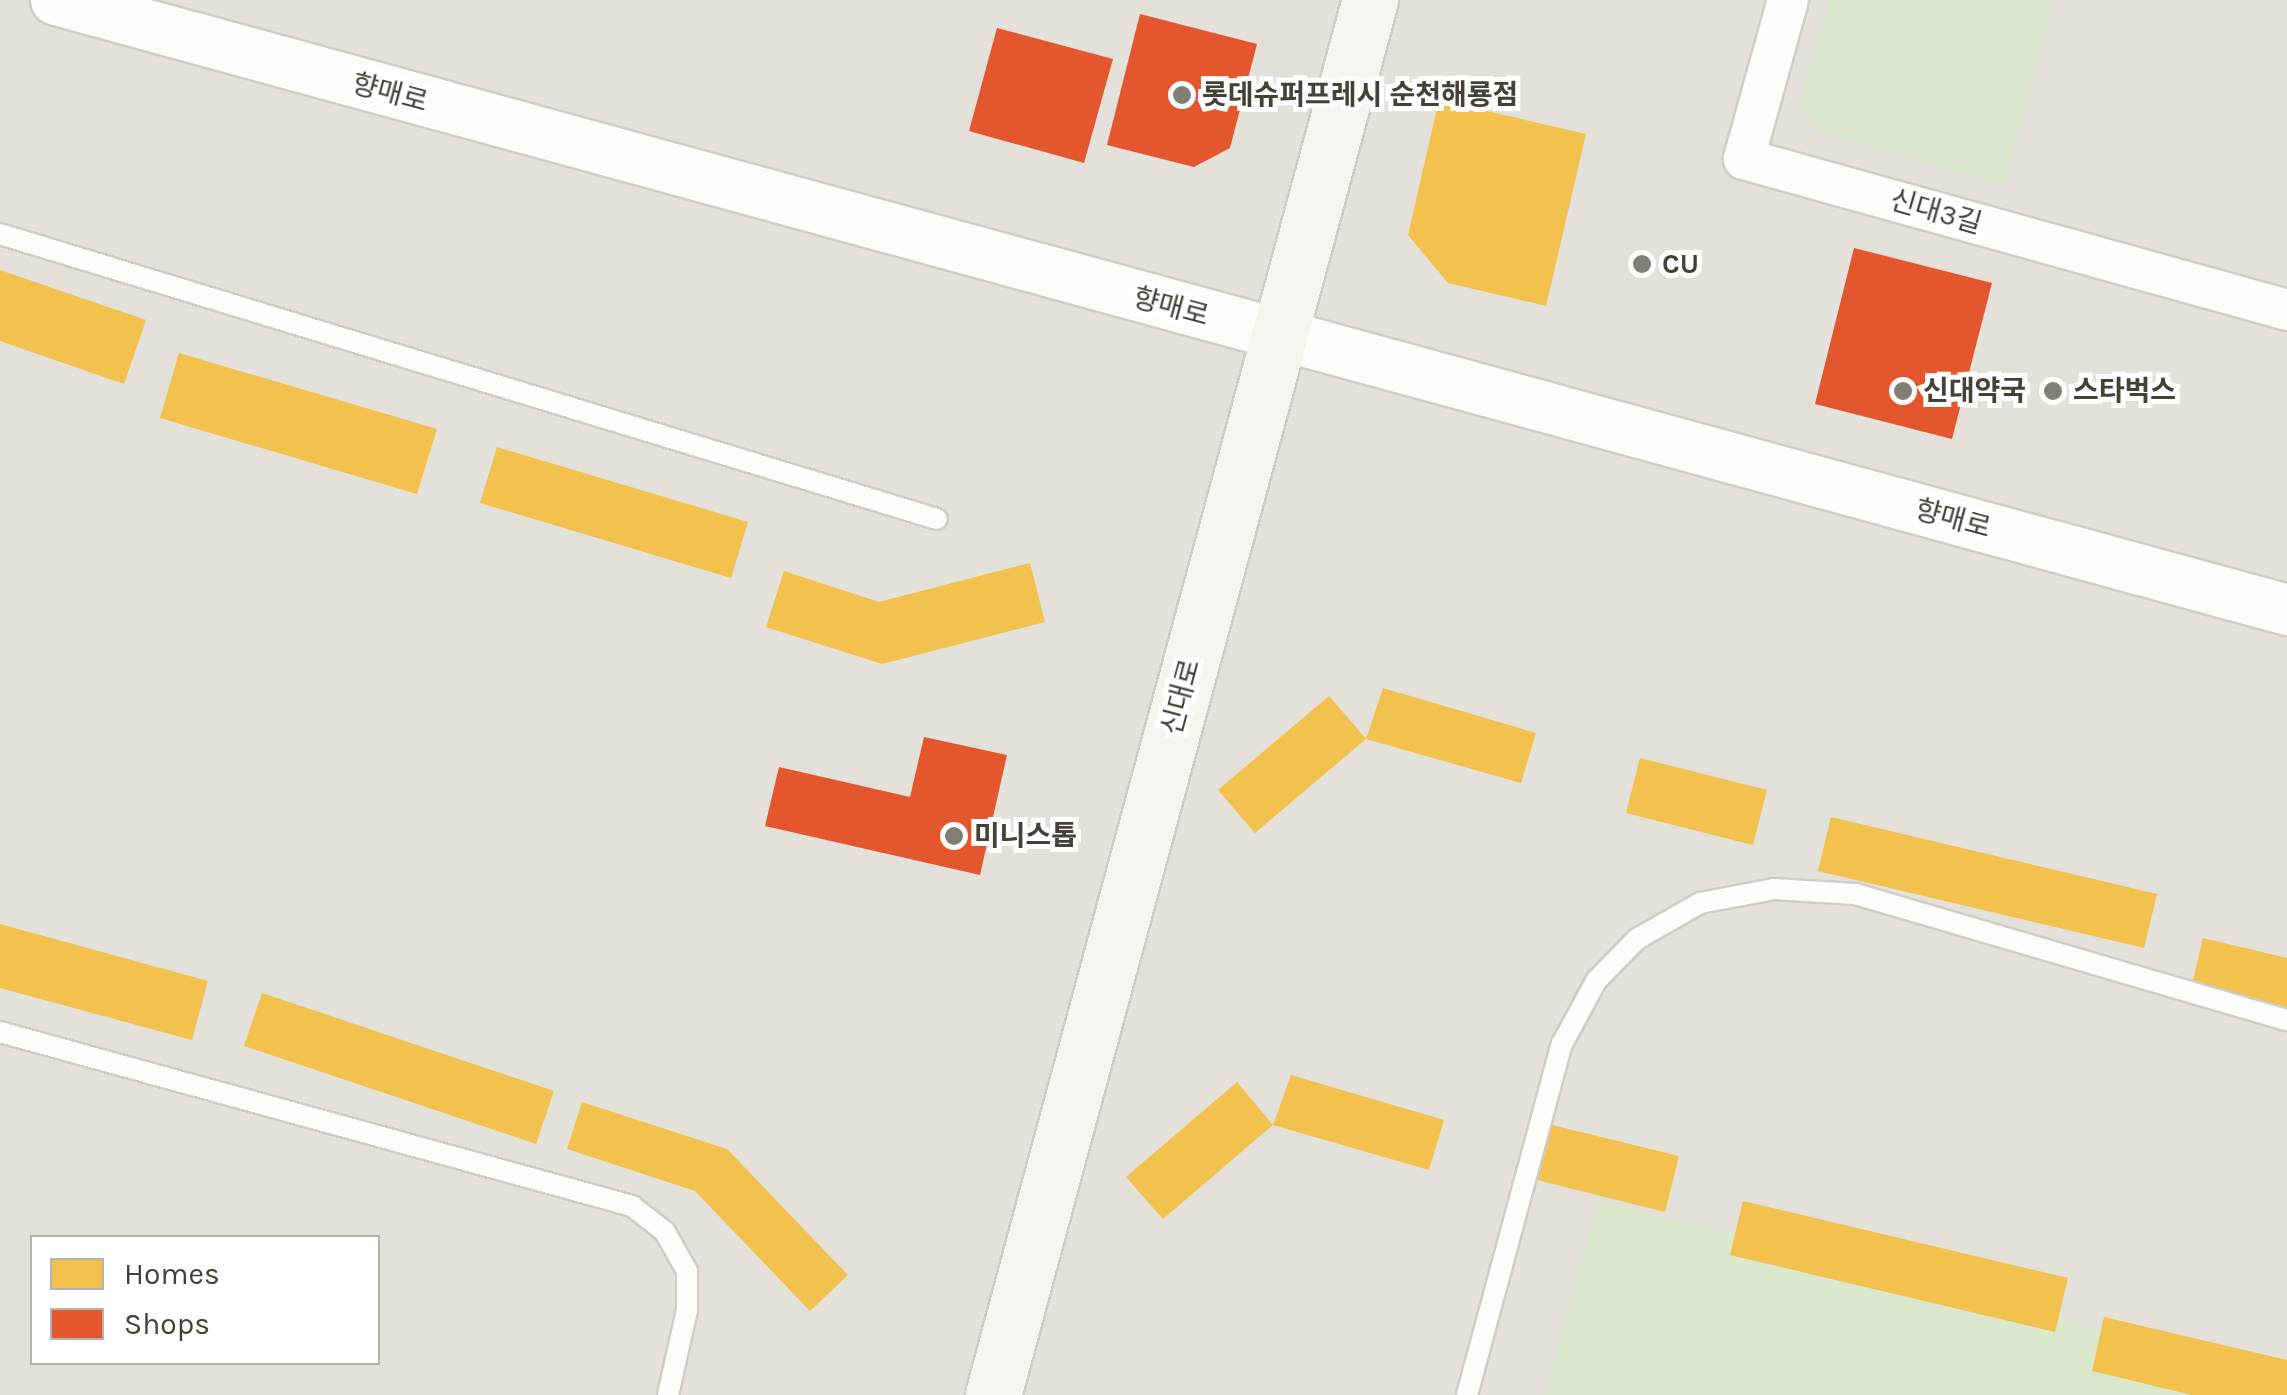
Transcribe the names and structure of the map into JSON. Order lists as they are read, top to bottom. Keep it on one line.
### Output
{"streets":{"main road":["신대로"],"street":["향매로","신대3길"]},"crossings":[["향매로","신대로"]],"places":["롯데슈퍼프레시 순천해룡점","CU","신대약국","스타벅스","미니스톱"],"legend":["Homes","Shops"]}
